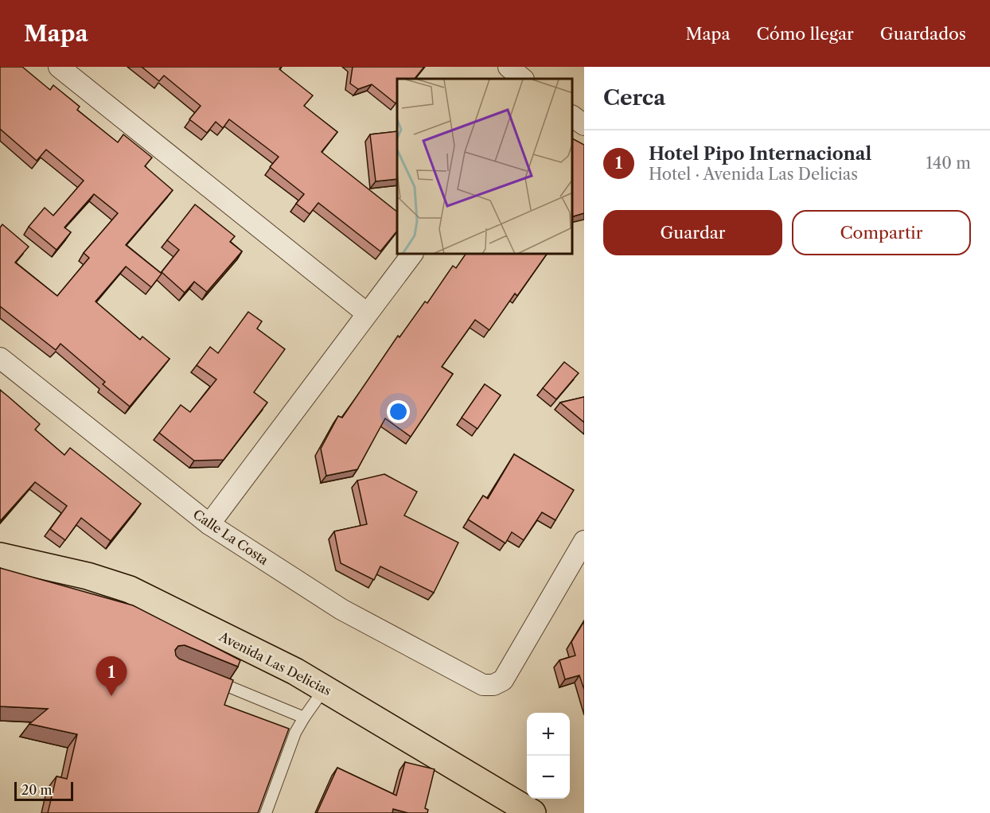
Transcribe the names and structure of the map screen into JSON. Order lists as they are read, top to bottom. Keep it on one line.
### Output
{"streets":{"main road":["Avenida Las Delicias"],"street":["Calle La Costa"]},"scale_bar":"20 m","page":{"header":"Mapa","nav":["Mapa","Cómo llegar","Guardados"],"heading":"Cerca","list":[{"mark":"1","name":"Hotel Pipo Internacional","note":"Hotel · Avenida Las Delicias","value":"140 m"}],"buttons":["Guardar","Compartir"],"pins":"1","map_buttons":["+","−"],"scale":"20 m"}}
